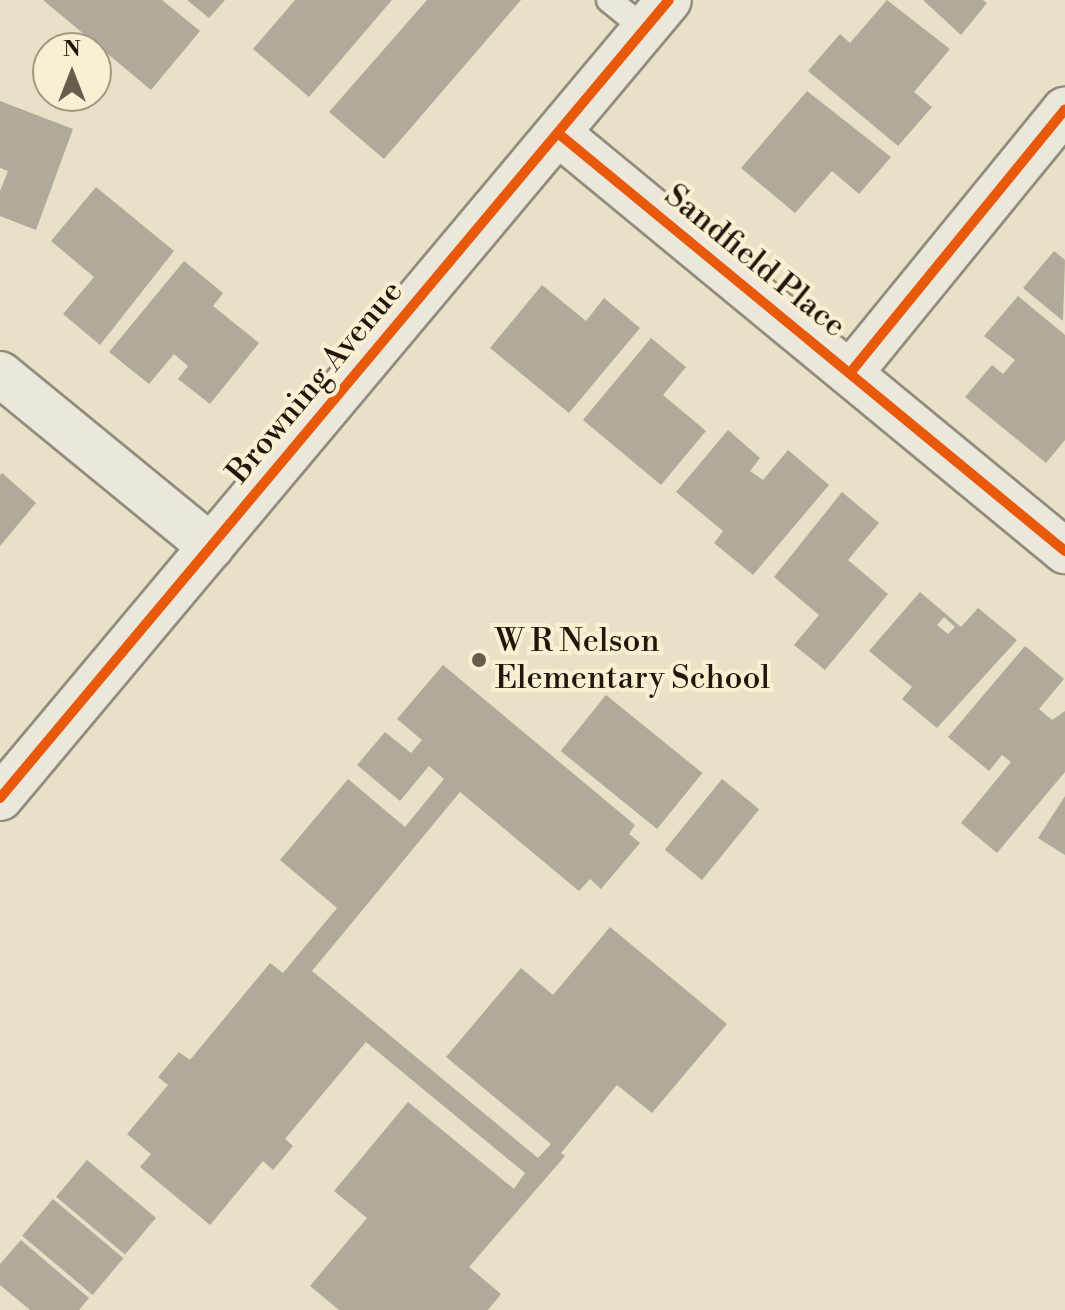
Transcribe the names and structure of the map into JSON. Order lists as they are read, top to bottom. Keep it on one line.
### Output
{"streets":{"street":["Sandfield Place","Browning Avenue"]},"crossings":[["Sandfield Place","Browning Avenue"]],"places":["W R Nelson Elementary School"],"north":"top"}
